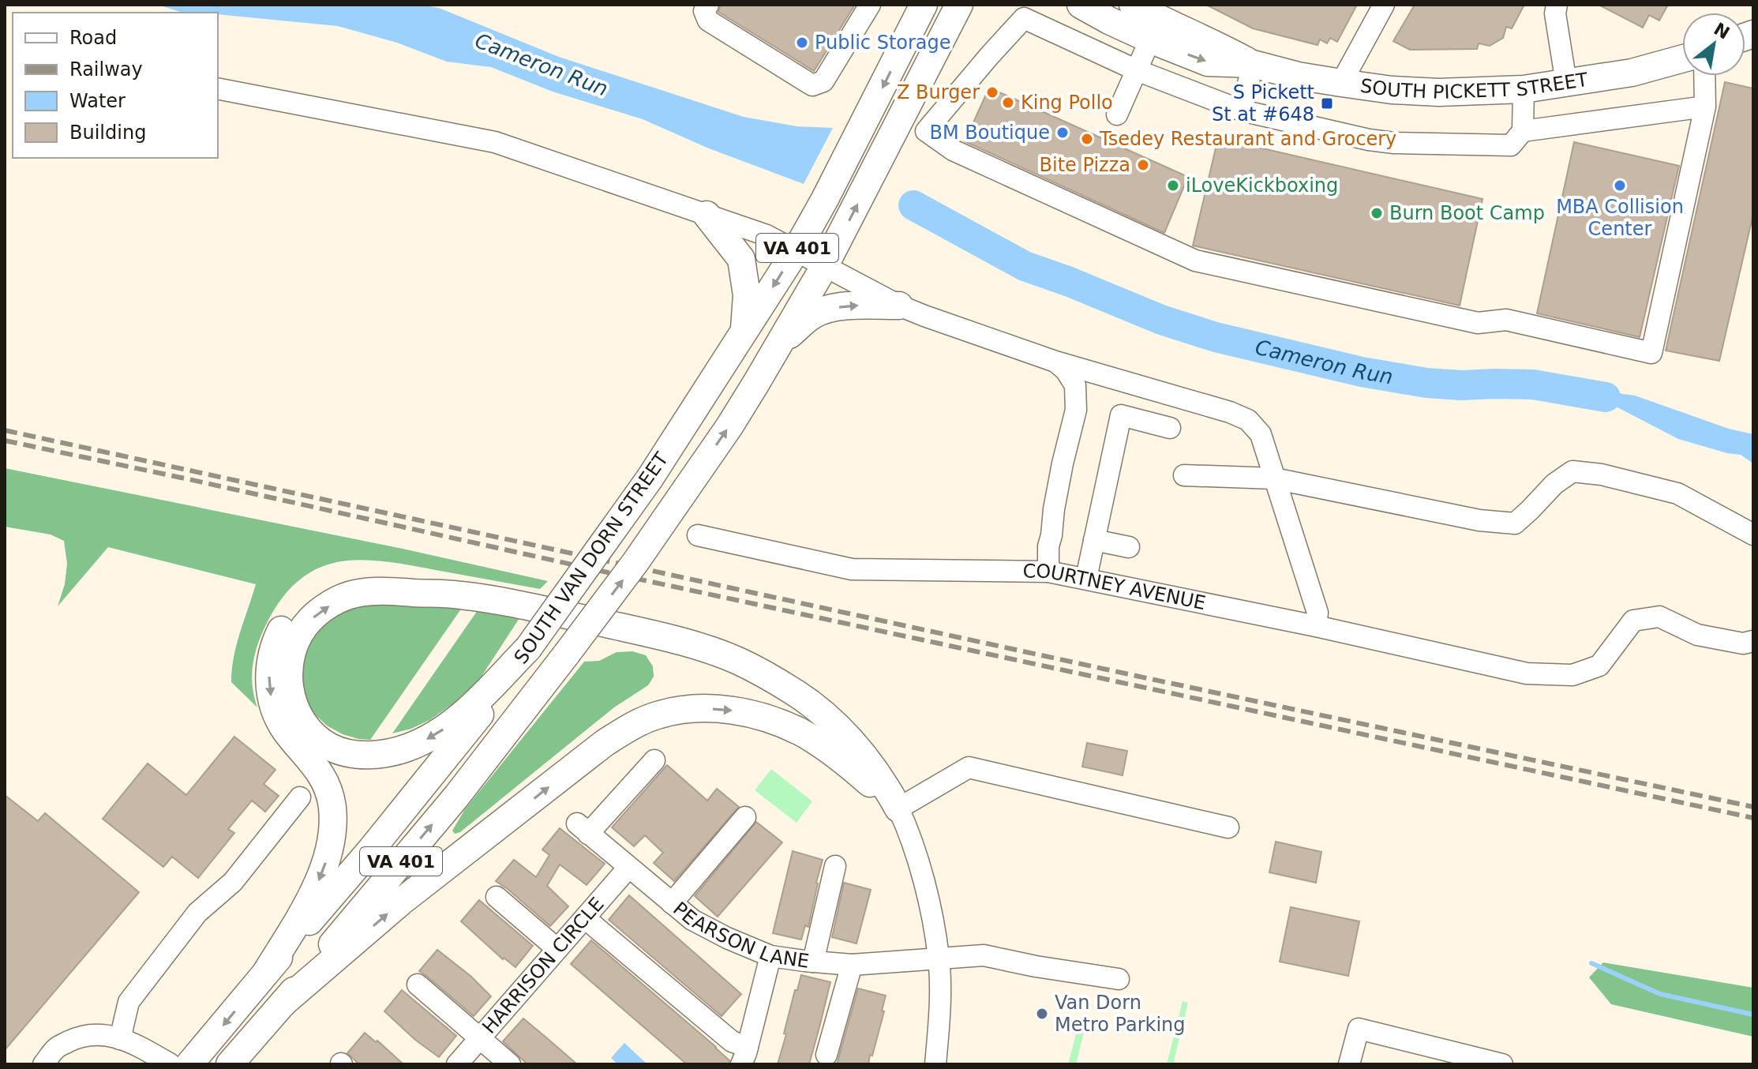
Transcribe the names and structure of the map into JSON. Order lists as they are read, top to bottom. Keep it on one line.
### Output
{"streets":{"main road":["SOUTH PICKETT STREET","VA 401","SOUTH VAN DORN STREET"],"street":["COURTNEY AVENUE","PEARSON LANE","HARRISON CIRCLE"]},"crossings":[["PEARSON LANE","HARRISON CIRCLE"]],"water":["Cameron Run"],"places":{"other":["Public Storage","Z Burger","King Pollo","BM Boutique","Tsedey Restaurant and Grocery","Bite Pizza","iLoveKickboxing","MBA Collision Center","Burn Boot Camp","Van Dorn Metro Parking"],"transit":["S Pickett St at #648"]},"legend":["Road","Railway","Water","Building"],"north":"top right"}
